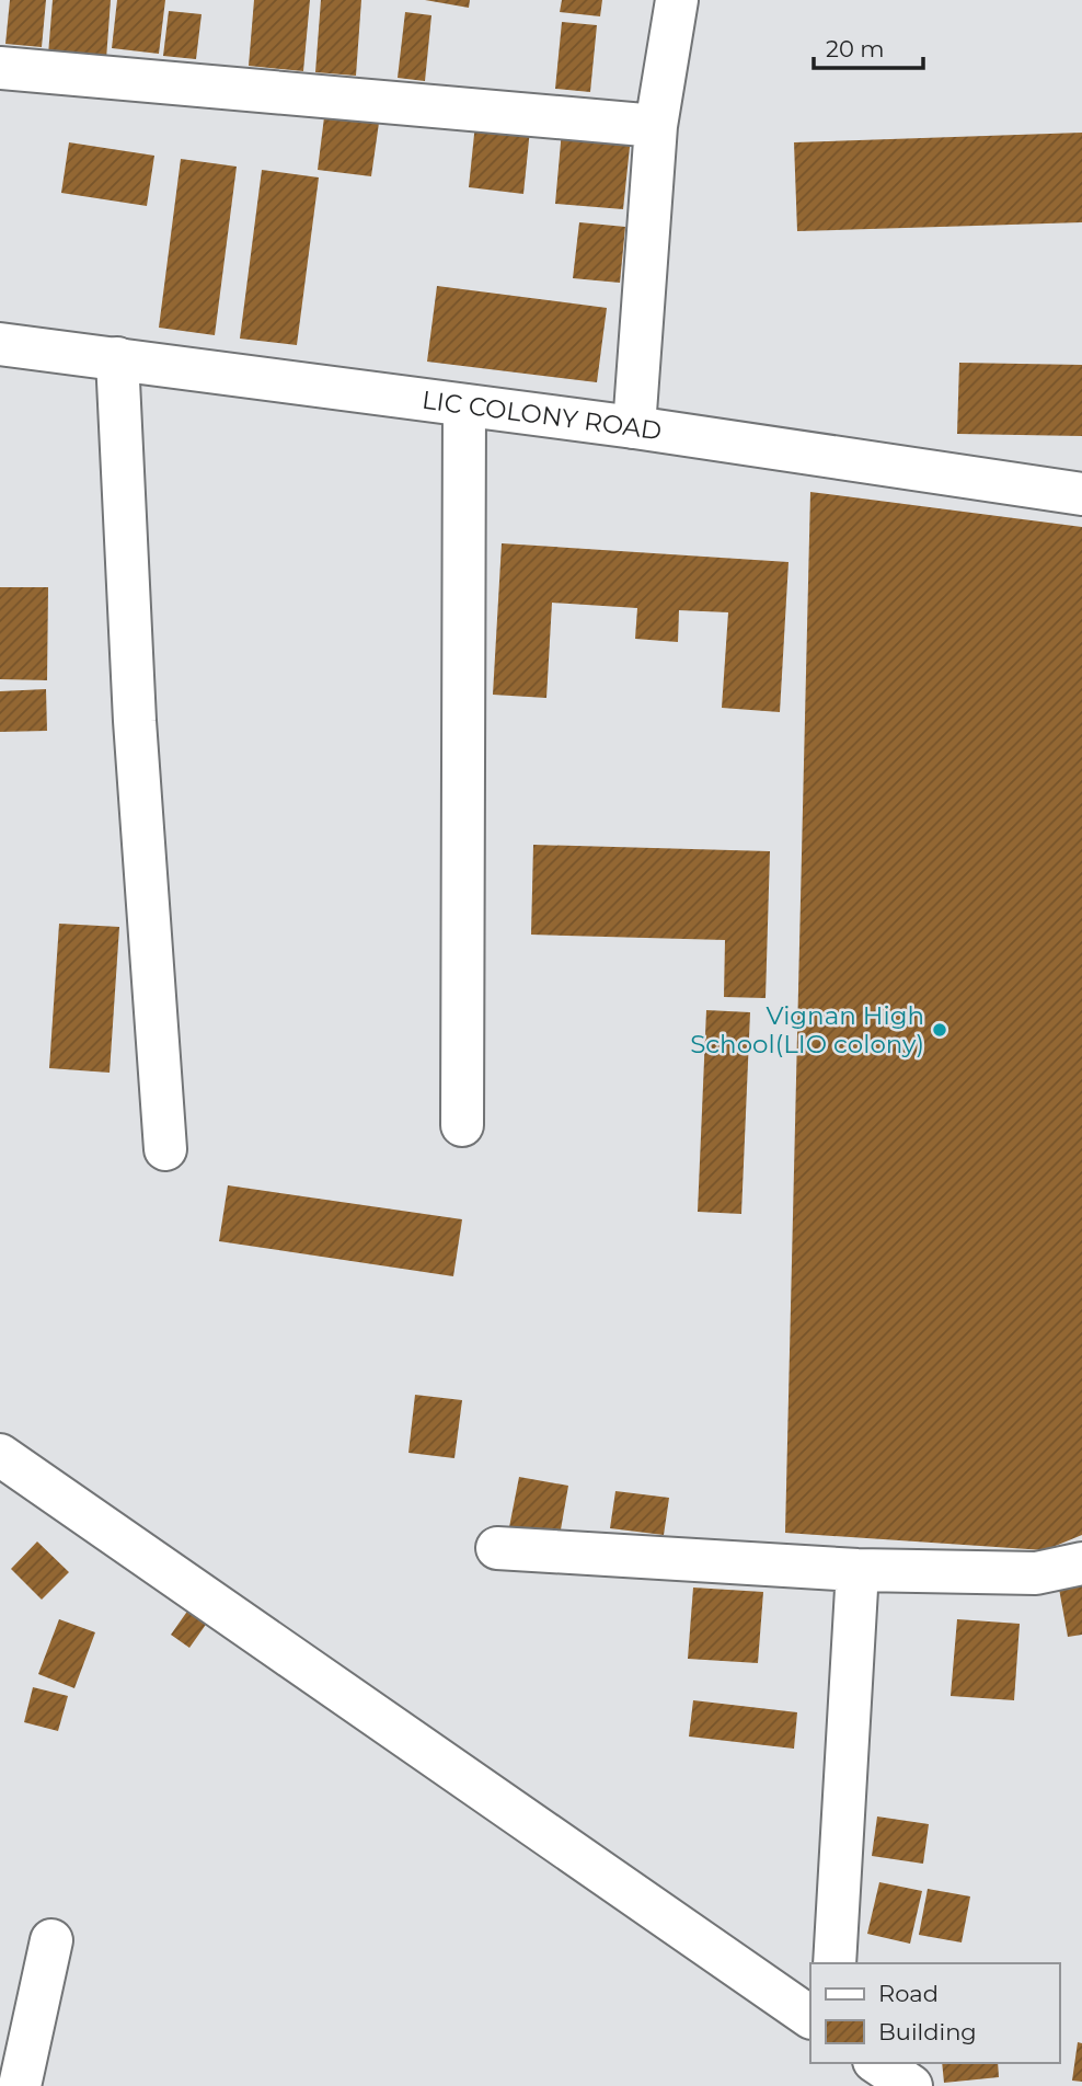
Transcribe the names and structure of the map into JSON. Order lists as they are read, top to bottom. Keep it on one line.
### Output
{"streets":{"street":["LIC COLONY ROAD"]},"places":["Vignan High School(LIO colony)"],"legend":["Road","Building"],"scale_bar":"20 m"}
